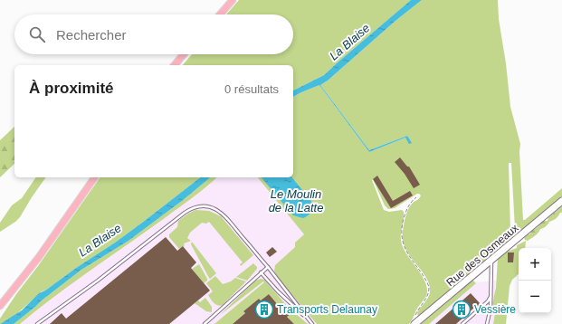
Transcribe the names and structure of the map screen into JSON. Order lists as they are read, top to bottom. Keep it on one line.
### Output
{"streets":{"main road":["Rue des Osmeaux"]},"water":["La Blaise","Le Moulin de la Latte"],"places":{"building":["Transports Delaunay","Vessière"]},"page":{"search":"Rechercher","heading":["À proximité","0 résultats"],"map_buttons":["+","−"]}}
